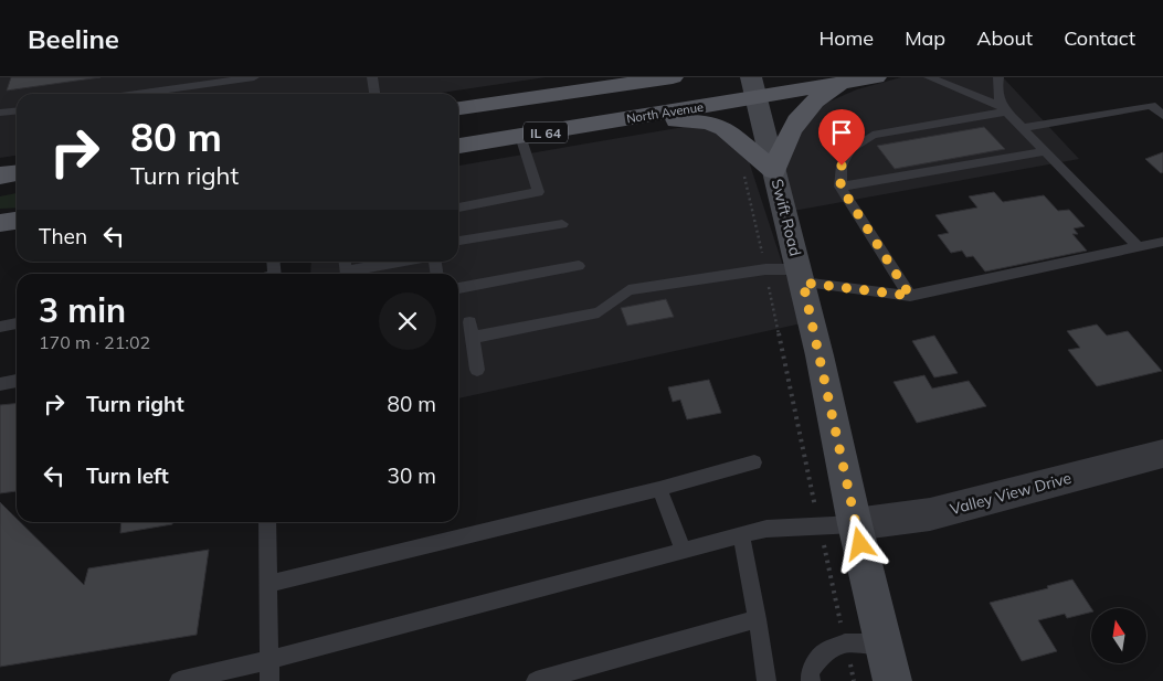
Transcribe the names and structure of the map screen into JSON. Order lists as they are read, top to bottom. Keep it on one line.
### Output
{"streets":{"main road":["North Avenue","IL 64"],"street":["Swift Road","Valley View Drive"]},"crossings":[["North Avenue","Swift Road"],["Swift Road","Valley View Drive"]],"north":"top","page":{"header":"Beeline","nav":["Home","Map","About","Contact"],"turn":["80 m","Turn right"],"then":"Then","heading":["3 min","170 m · 21:02"],"list":[{"name":"Turn right","value":"80 m"},{"name":"Turn left","value":"30 m"}]}}
